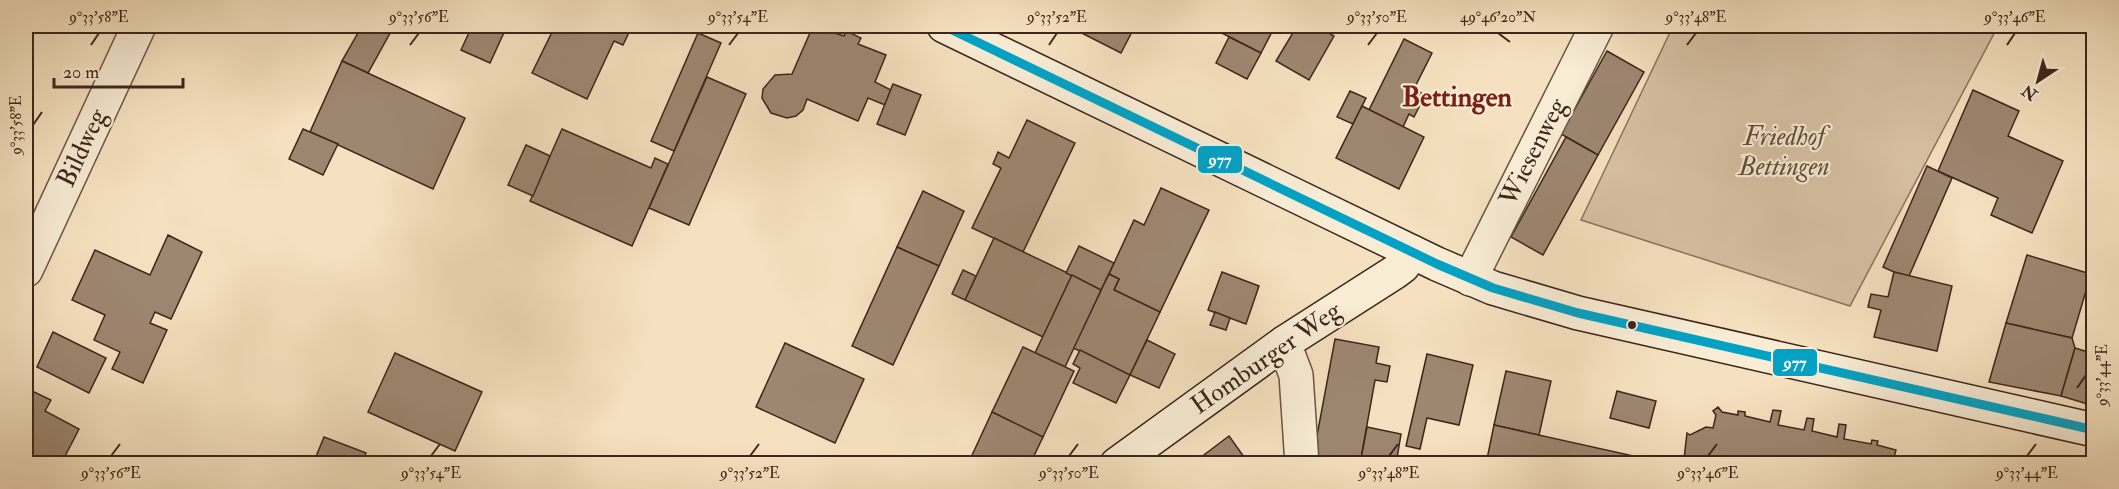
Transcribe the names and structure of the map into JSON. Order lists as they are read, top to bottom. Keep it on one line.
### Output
{"streets":{"street":["Bildweg","Wiesenweg","Homburger Weg"]},"districts":["Bettingen"],"parks":["Friedhof Bettingen"],"lines":["transit line 977"],"scale_bar":"20 m","north":"bottom left","coordinates":["9°33'58\"E","9°33'56\"E","9°33'54\"E","9°33'52\"E","9°33'50\"E","49°46'20\"N","9°33'48\"E","9°33'46\"E","9°33'44\"E"]}
